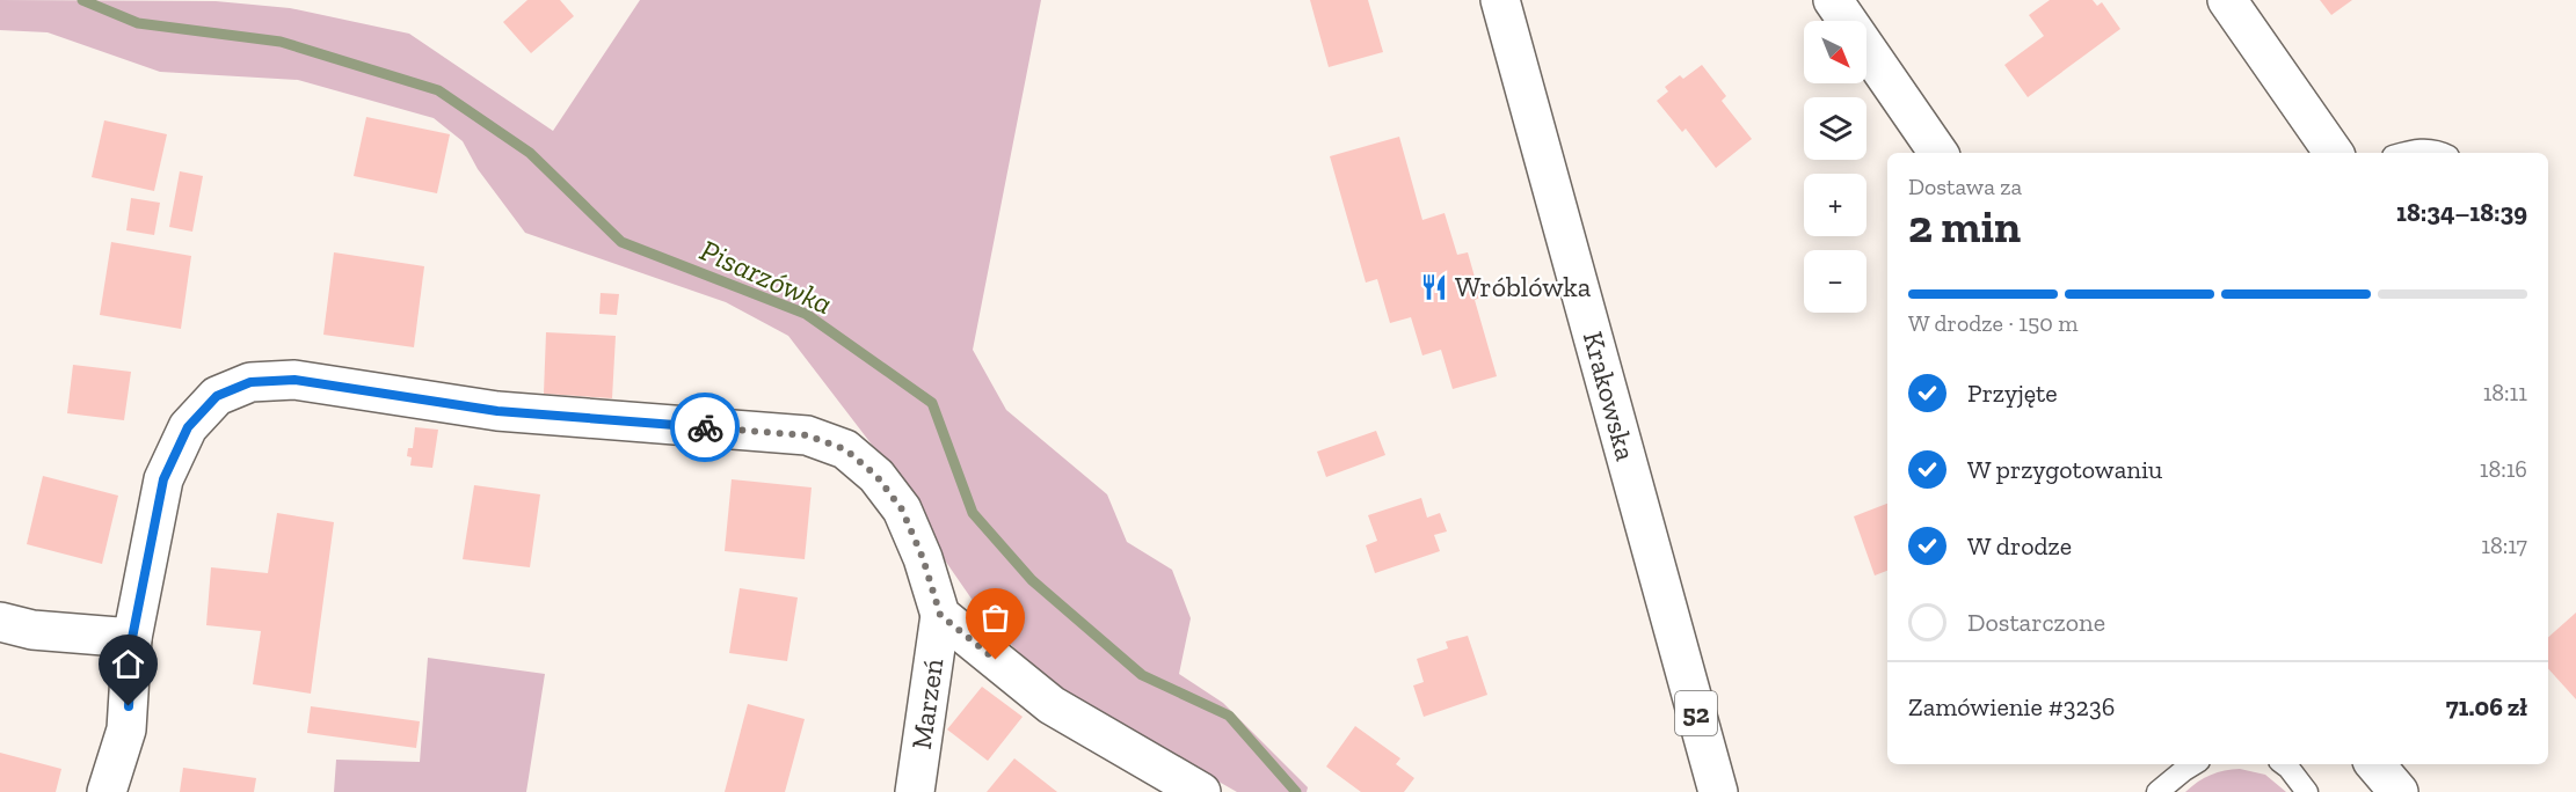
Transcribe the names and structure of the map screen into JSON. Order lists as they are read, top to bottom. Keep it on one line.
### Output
{"streets":{"street":["Krakowska","Marzeń","52"]},"water":["Pisarzówka"],"places":{"restaurant":["Wróblówka"]},"north":"bottom right","page":{"map_buttons":["+","−"],"heading":["2 min","Dostawa za","18:34–18:39"],"panel":["Zamówienie #3236","71.06 zł"],"bar":"W drodze · 150 m","list":[["Przyjęte","18:11"],["W przygotowaniu","18:16"],["W drodze","18:17"],"Dostarczone"]}}
